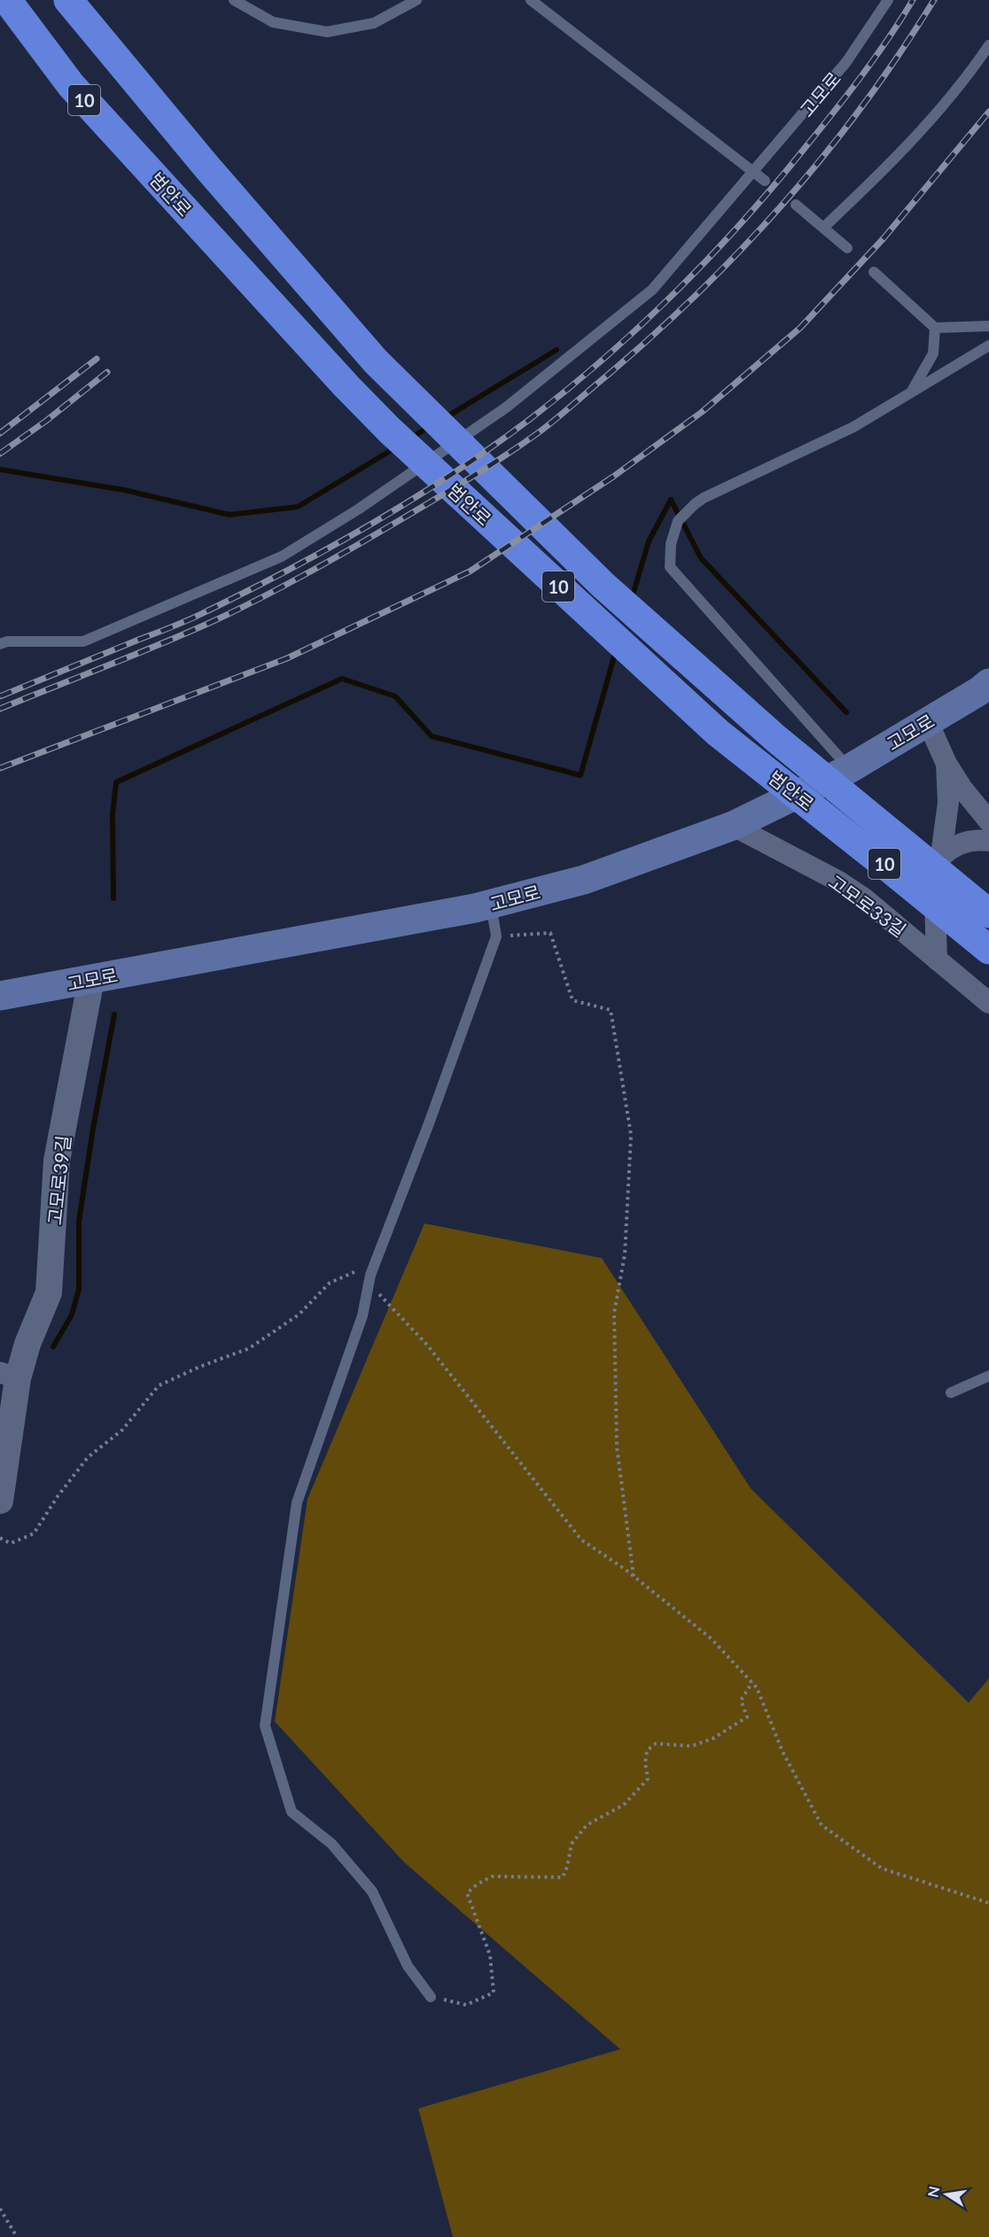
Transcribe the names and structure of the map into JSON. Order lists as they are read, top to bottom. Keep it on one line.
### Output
{"streets":{"highway":["10","범안로"],"main road":["고모로"],"street":["고모로33길","고모로39길"]},"crossings":[["고모로","고모로33길"],["고모로","고모로39길"]],"north":"left"}
